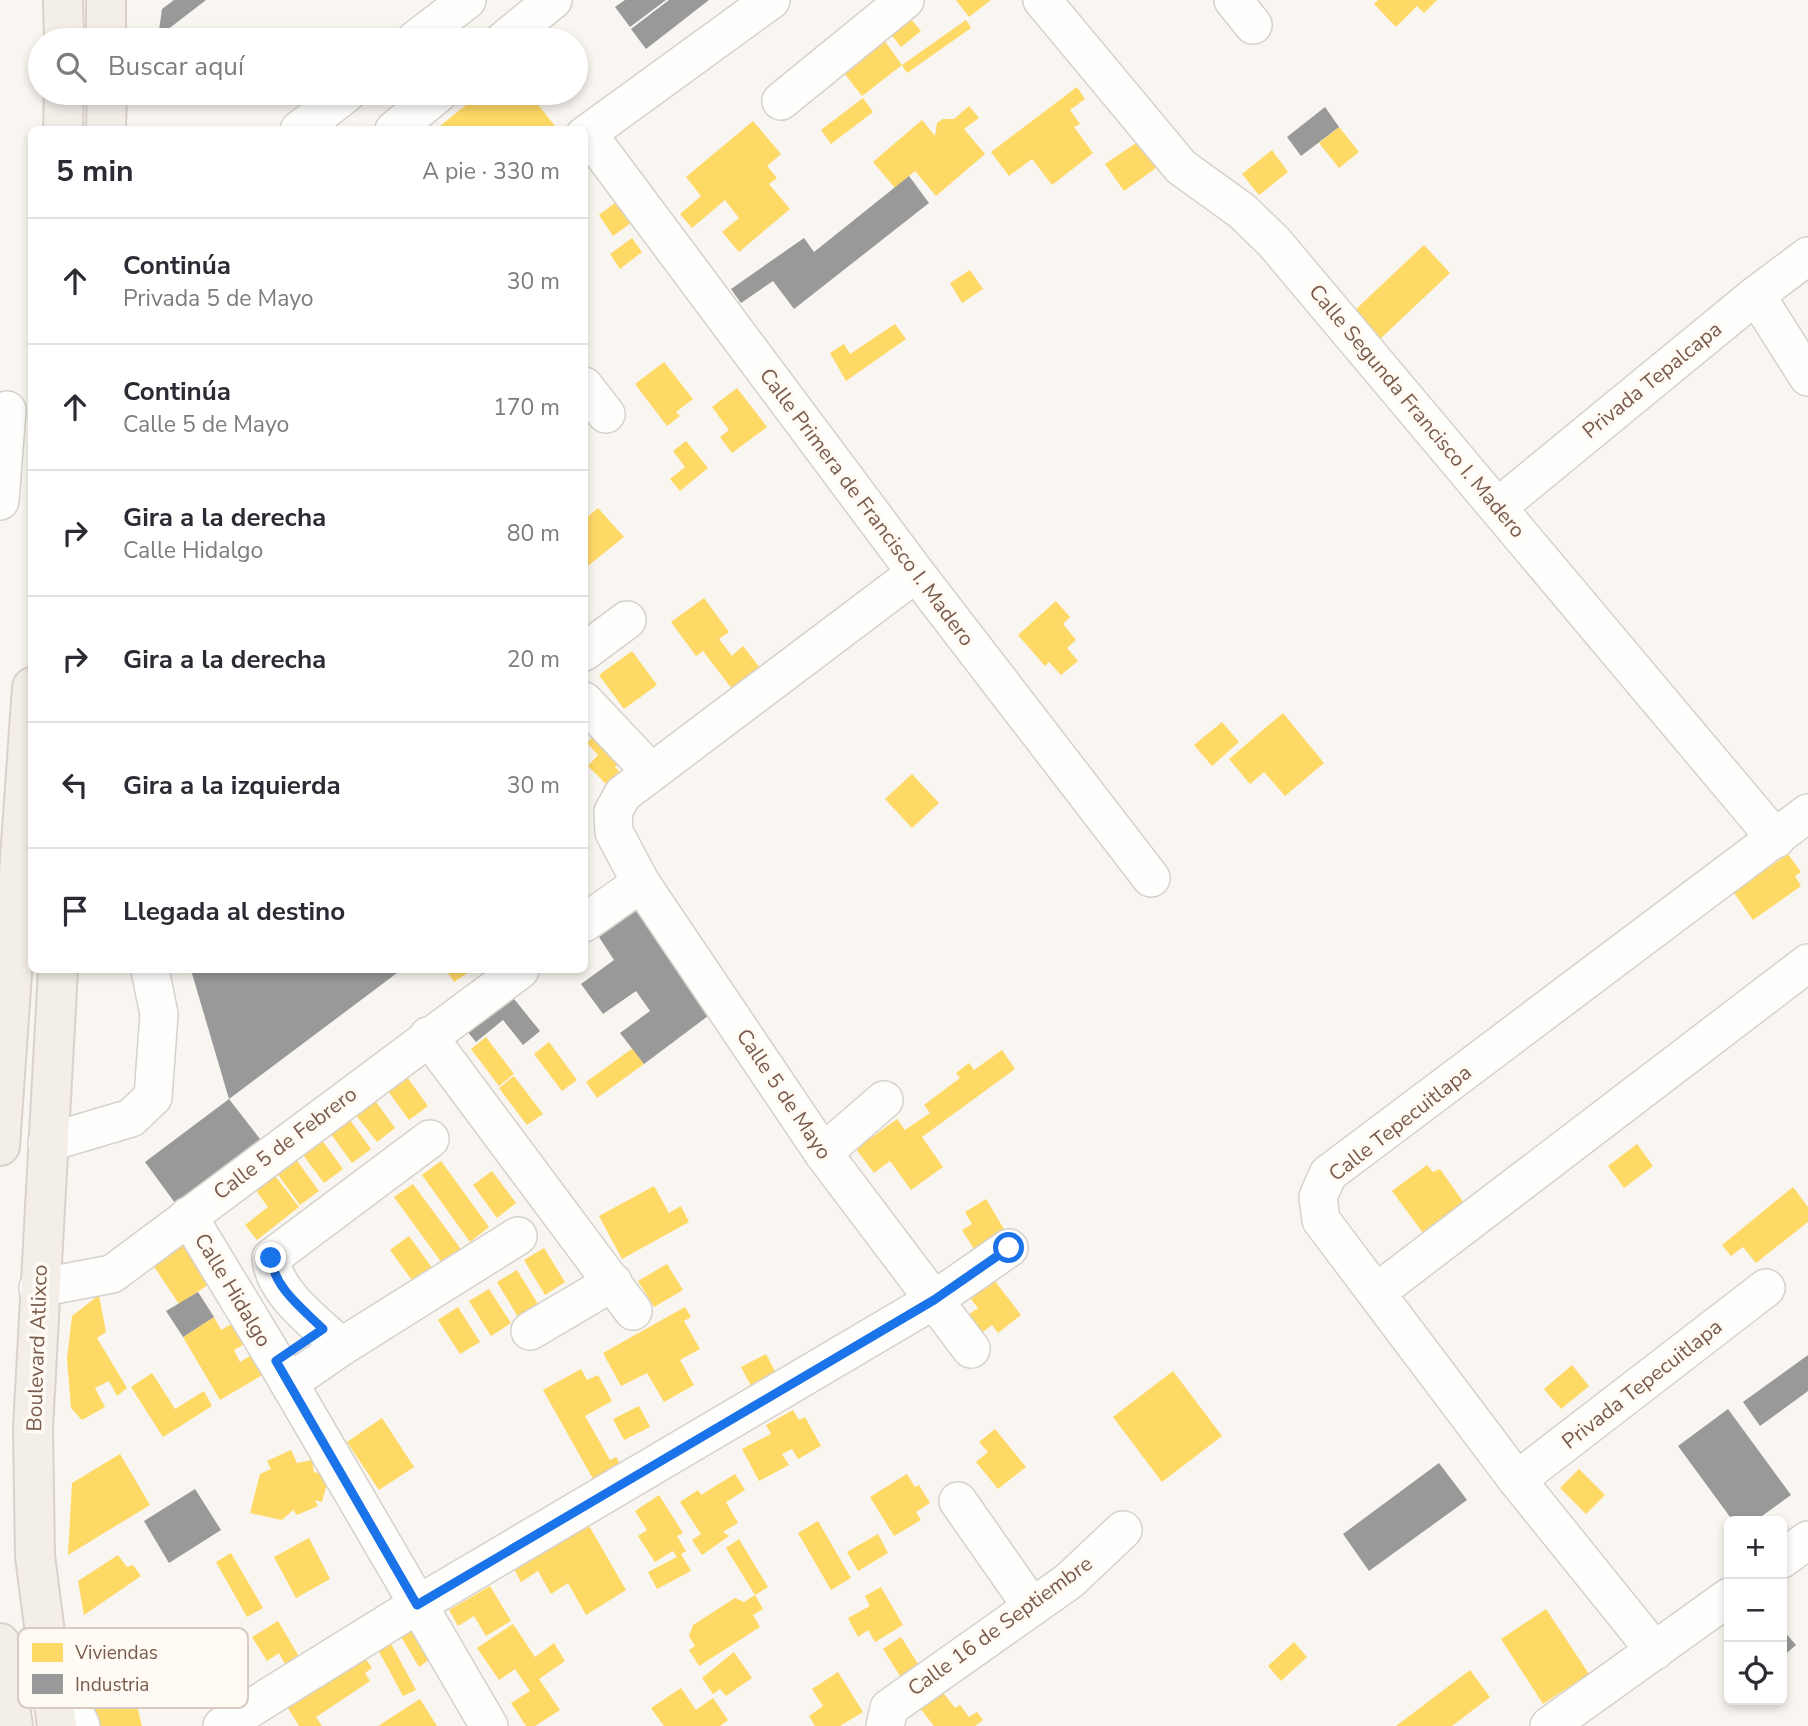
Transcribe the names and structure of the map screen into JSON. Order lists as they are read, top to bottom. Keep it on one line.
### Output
{"streets":{"main road":["Boulevard Atlixco"],"street":["Privada Tepalcapa","Calle Segunda Francisco I. Madero","Calle Primera de Francisco I. Madero","Calle 5 de Mayo","Calle Tepecuitlapa","Calle 5 de Febrero","Calle Hidalgo","Privada Tepecuitlapa","Calle 16 de Septiembre"]},"crossings":[["Privada Tepalcapa","Calle Segunda Francisco I. Madero"],["Calle Segunda Francisco I. Madero","Calle Tepecuitlapa"],["Calle Primera de Francisco I. Madero","Calle 5 de Mayo"],["Calle Tepecuitlapa","Privada Tepecuitlapa"],["Calle 5 de Febrero","Calle Hidalgo"],["Calle 5 de Febrero","Boulevard Atlixco"]],"legend":["Viviendas","Industria"],"page":{"search":"Buscar aquí","heading":["5 min","A pie · 330 m"],"list":[["Continúa","Privada 5 de Mayo","30 m"],["Continúa","Calle 5 de Mayo","170 m"],["Gira a la derecha","Calle Hidalgo","80 m"],["Gira a la derecha","20 m"],["Gira a la izquierda","30 m"],"Llegada al destino"],"map_buttons":["+","−"]}}
